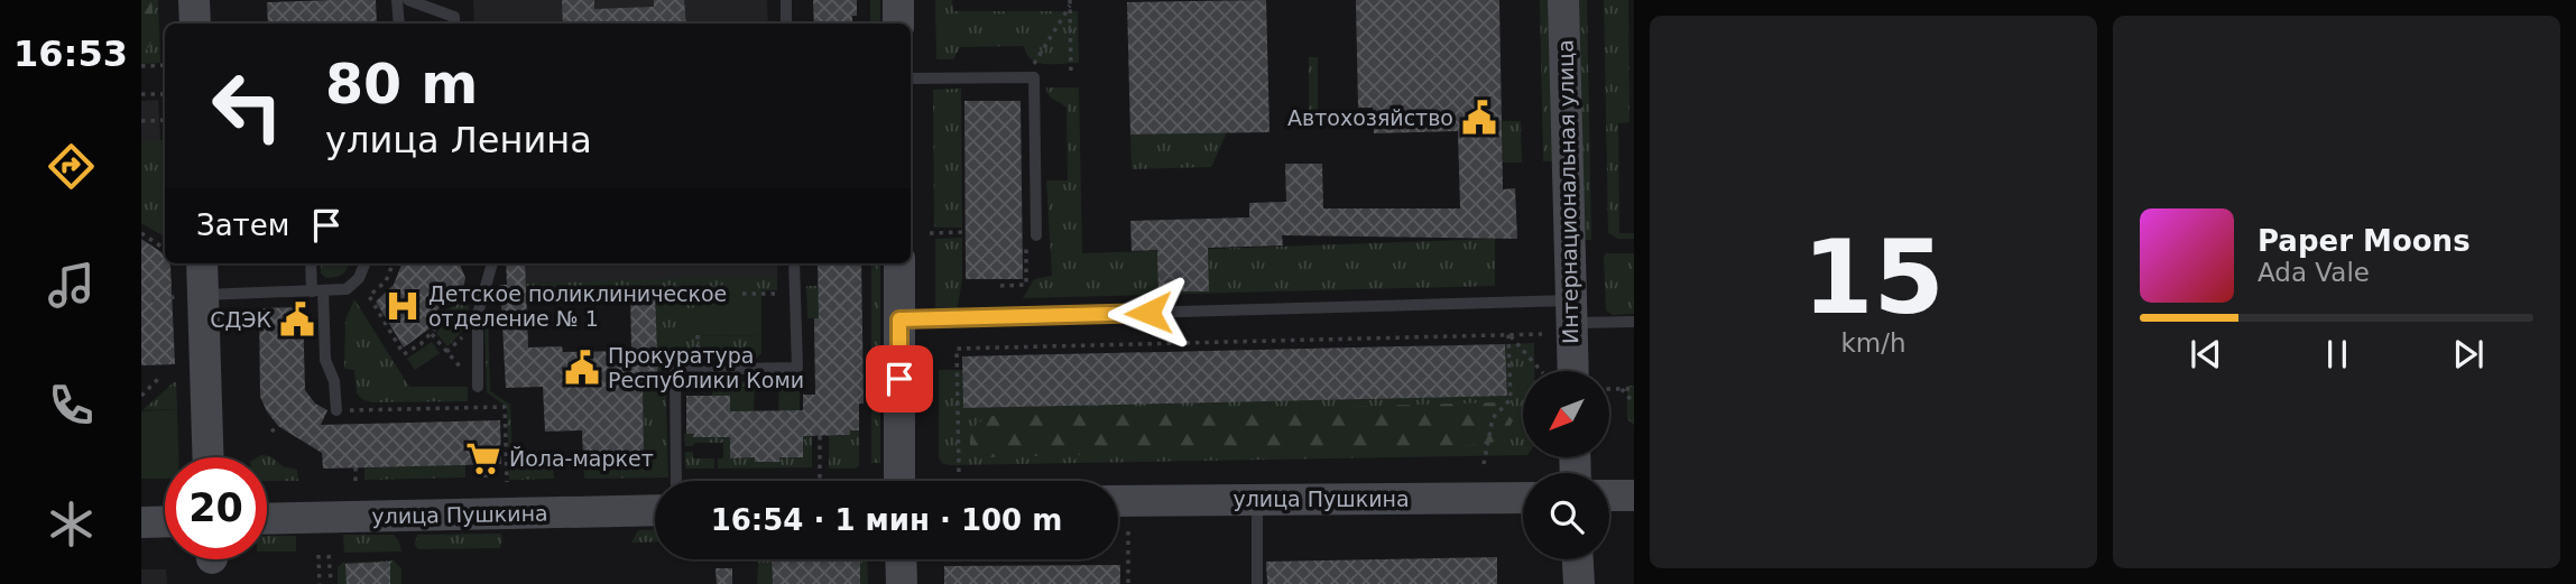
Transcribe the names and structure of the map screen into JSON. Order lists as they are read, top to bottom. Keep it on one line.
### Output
{"streets":{"street":["Интернациональная улица","улица Пушкина"]},"places":{"public building":["Автохозяйство","СДЭК","Прокуратура Республики Коми"],"hospital":["Детское поликлиническое отделение № 1"],"supermarket":["Йола-маркет"]},"north":"bottom left","page":{"tabs":"16:53","tile":["15","km/h"],"turn":["80 m","улица Ленина"],"then":"Затем","song":["Paper Moons","Ada Vale"],"limit":"20","trip":"16:54 · 1 мин · 100 m"}}
